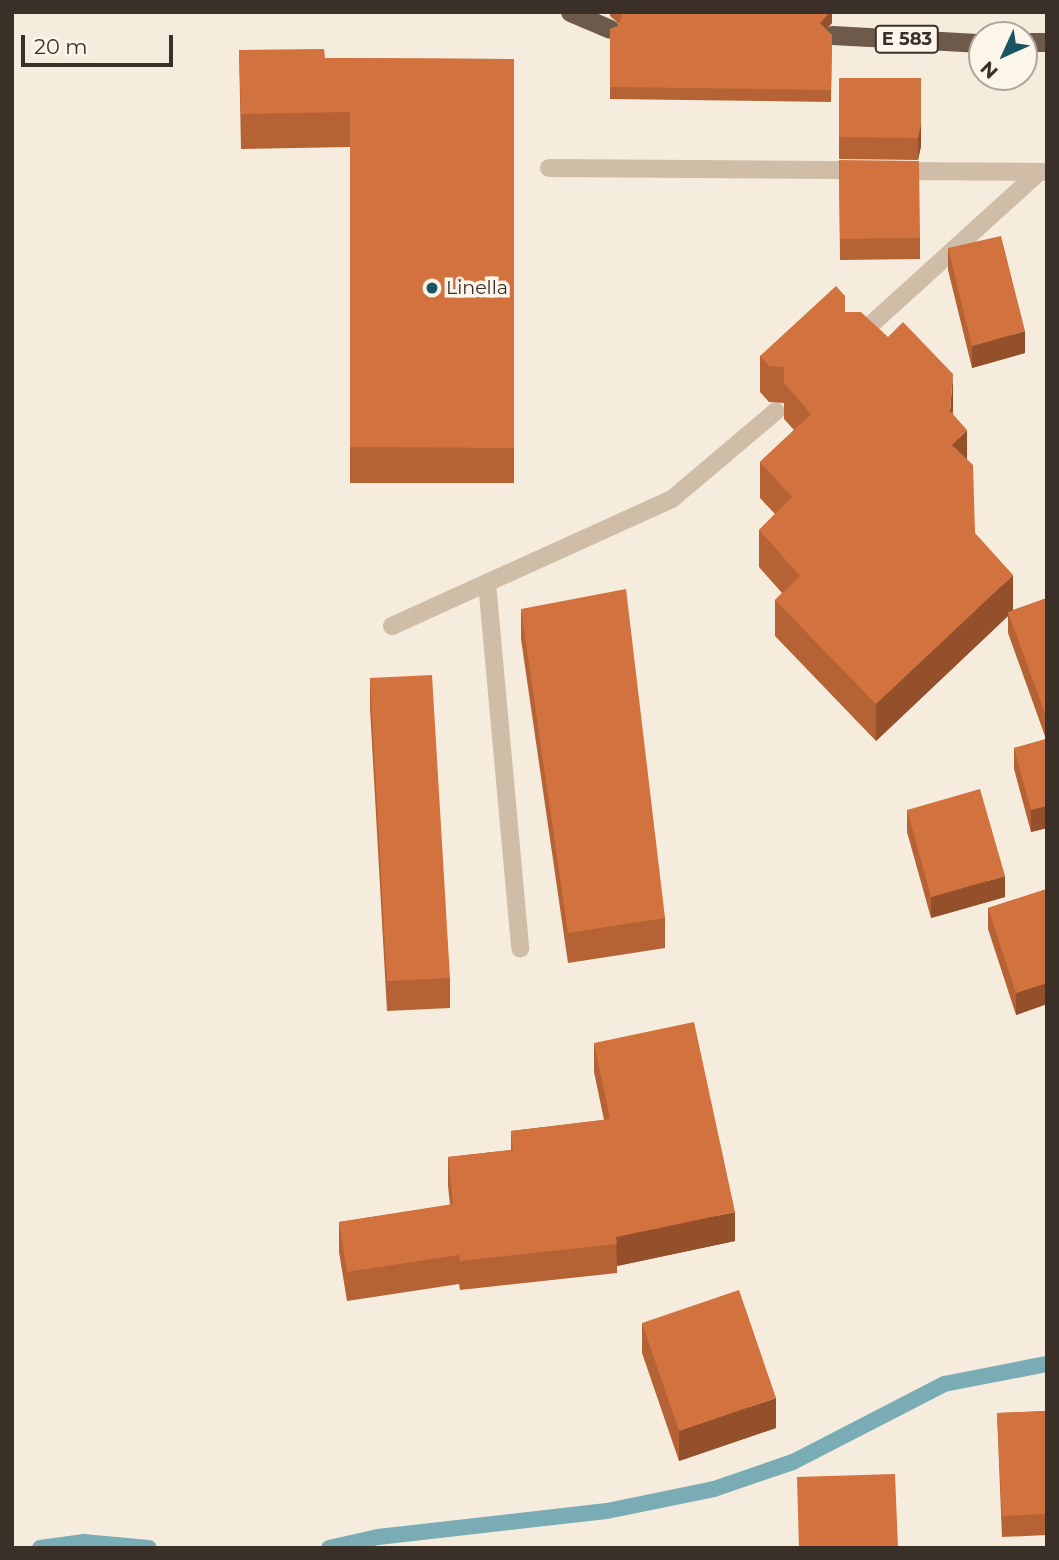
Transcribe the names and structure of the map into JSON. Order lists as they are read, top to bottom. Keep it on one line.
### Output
{"streets":{"highway":["E 583"]},"places":["Linella"],"scale_bar":"20 m","north":"bottom left"}
